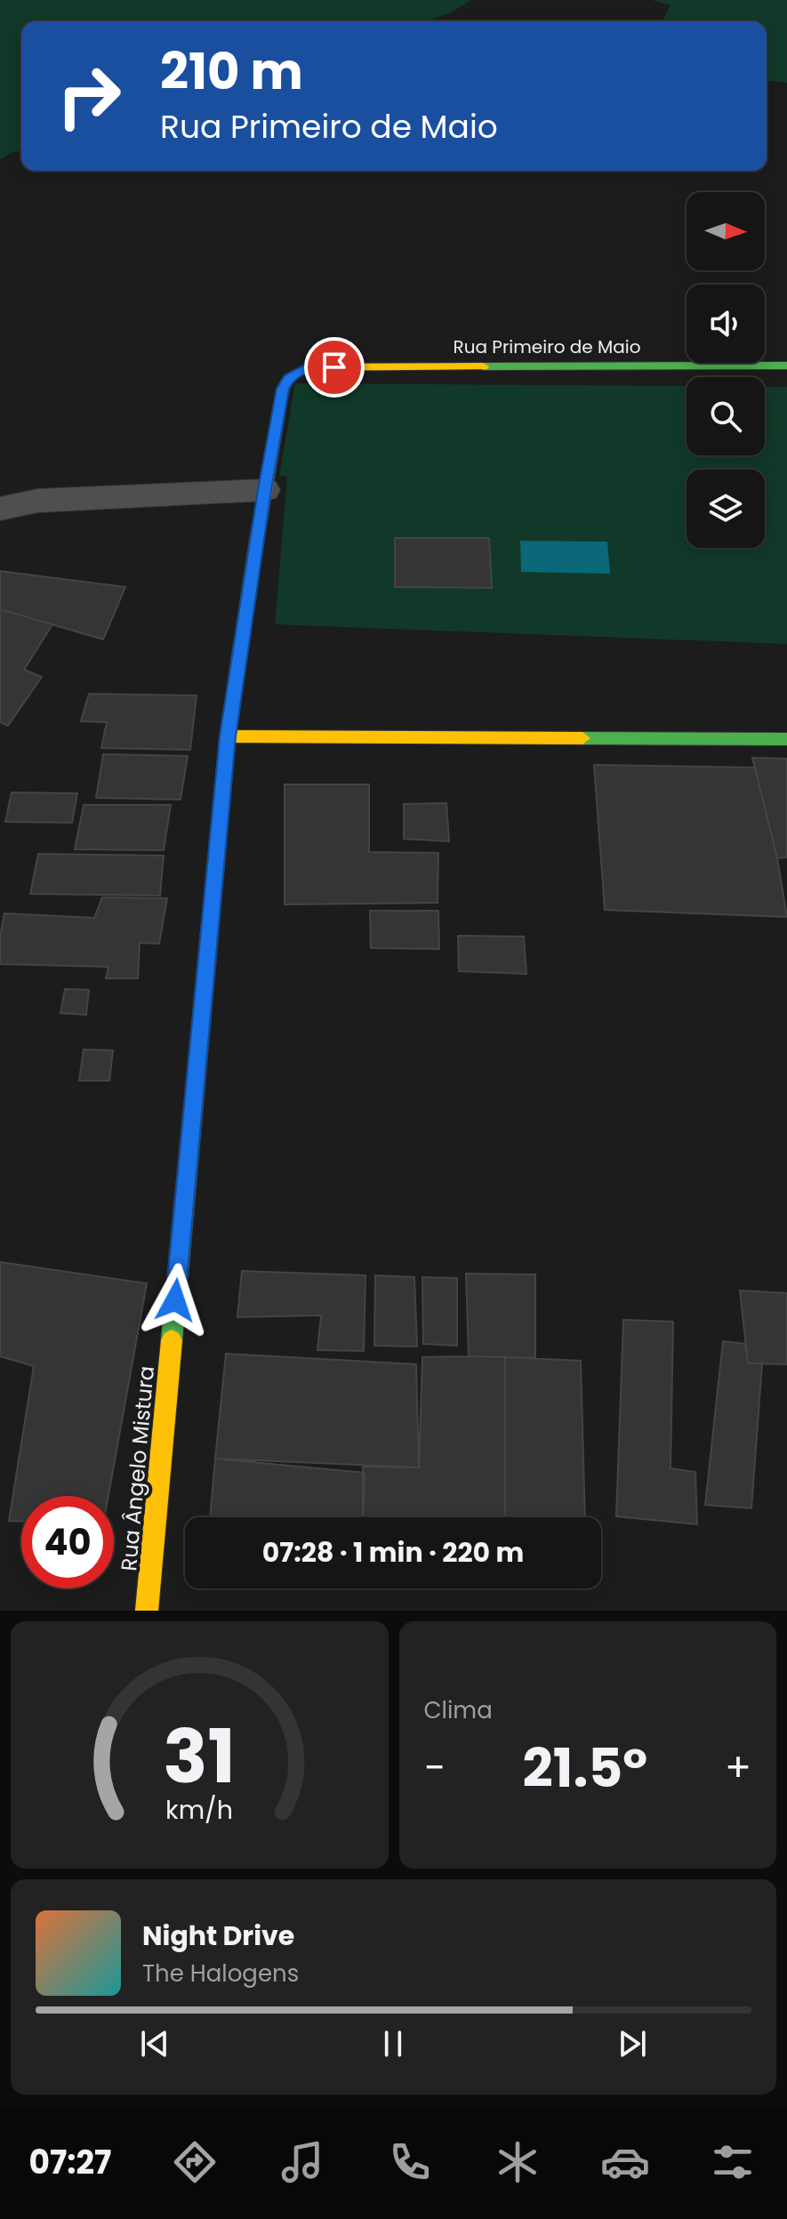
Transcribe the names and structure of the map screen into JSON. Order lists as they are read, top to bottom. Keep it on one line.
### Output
{"streets":{"street":["Rua Primeiro de Maio","Rua Ângelo Mistura"]},"crossings":[["Rua Primeiro de Maio","Rua Ângelo Mistura"]],"north":"right","page":{"turn":["210 m","Rua Primeiro de Maio"],"limit":"40","trip":"07:28 · 1 min · 220 m","tile":"Clima","heat":["−","21.5°","+"],"song":["Night Drive","The Halogens"],"tabs":"07:27","gauge":["31","km/h"]}}
